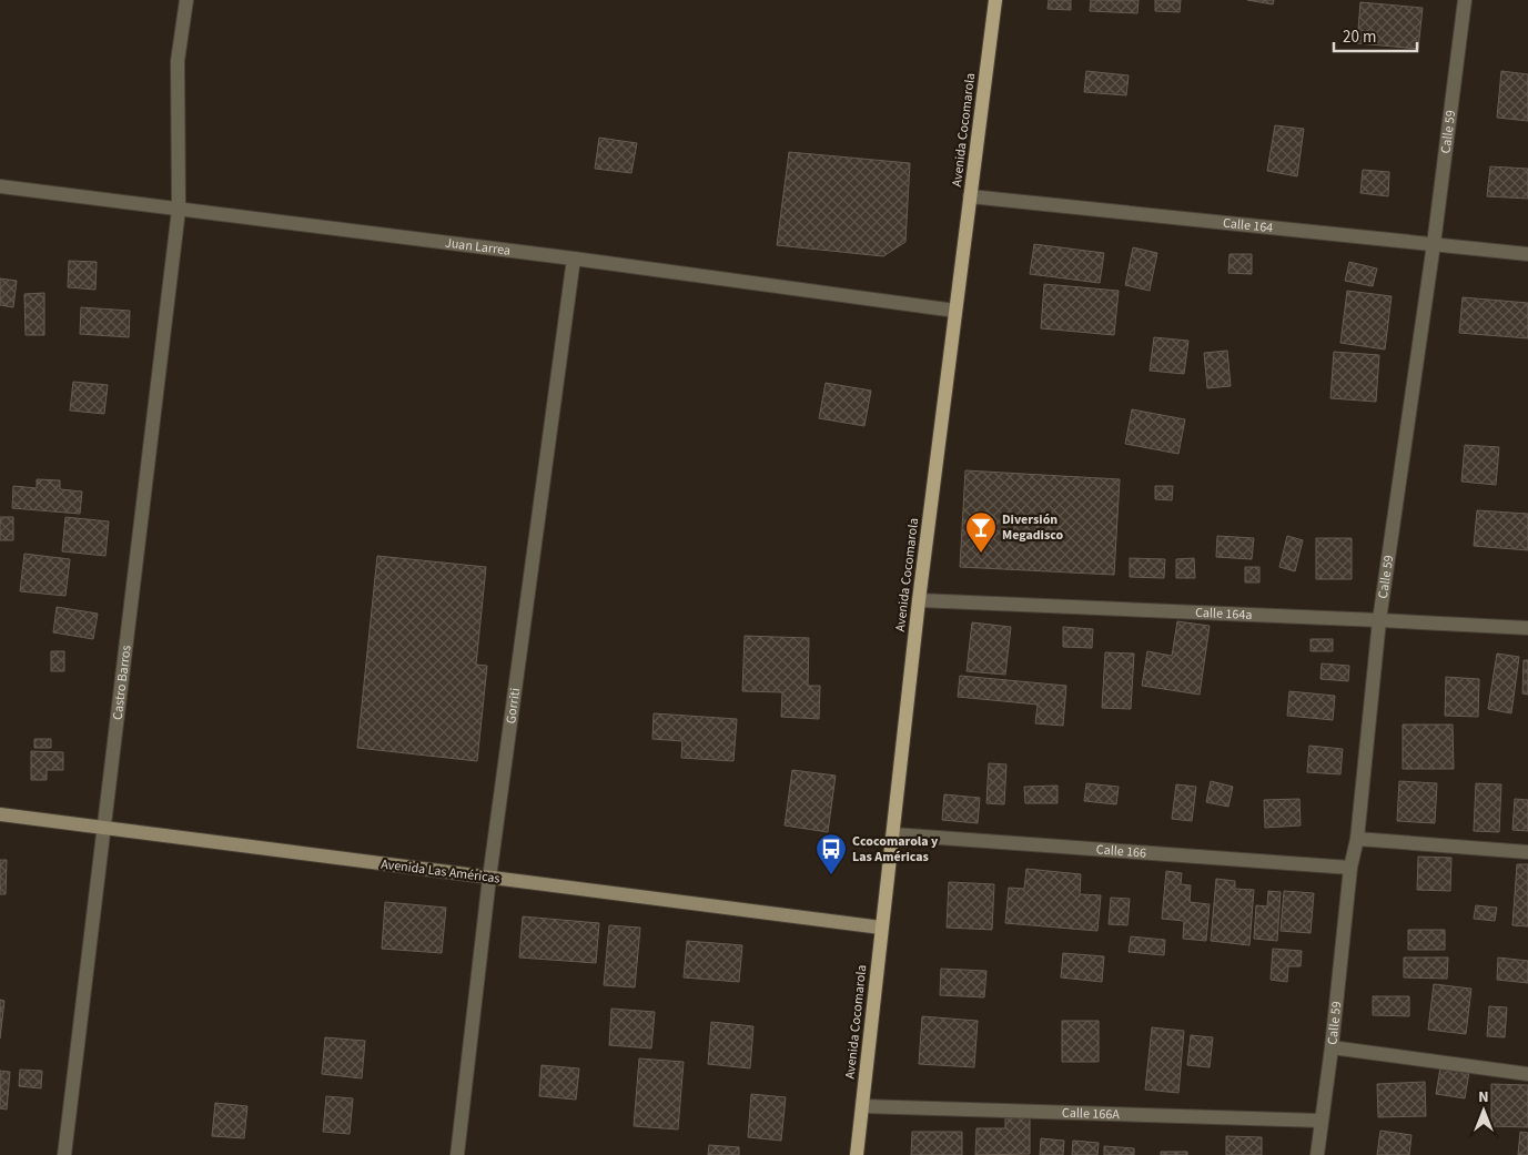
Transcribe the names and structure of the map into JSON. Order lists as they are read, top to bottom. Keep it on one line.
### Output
{"streets":{"main road":["Avenida Cocomarola","Avenida Las Américas"],"street":["Calle 59","Calle 164","Juan Larrea","Calle 164a","Castro Barros","Gorriti","Calle 166","Calle 166A"]},"crossings":[["Avenida Cocomarola","Calle 164"],["Avenida Cocomarola","Juan Larrea"],["Avenida Cocomarola","Calle 164a"],["Avenida Cocomarola","Calle 166"],["Avenida Cocomarola","Avenida Las Américas"],["Avenida Cocomarola","Calle 166A"],["Calle 59","Calle 164"],["Calle 59","Calle 164a"],["Calle 59","Calle 166"],["Calle 59","Calle 166A"],["Juan Larrea","Castro Barros"],["Juan Larrea","Gorriti"],["Castro Barros","Avenida Las Américas"],["Gorriti","Avenida Las Américas"]],"places":{"bar":["Diversión Megadisco"],"bus stop":["Ccocomarola y Las Américas"]},"scale_bar":"20 m","north":"top"}
